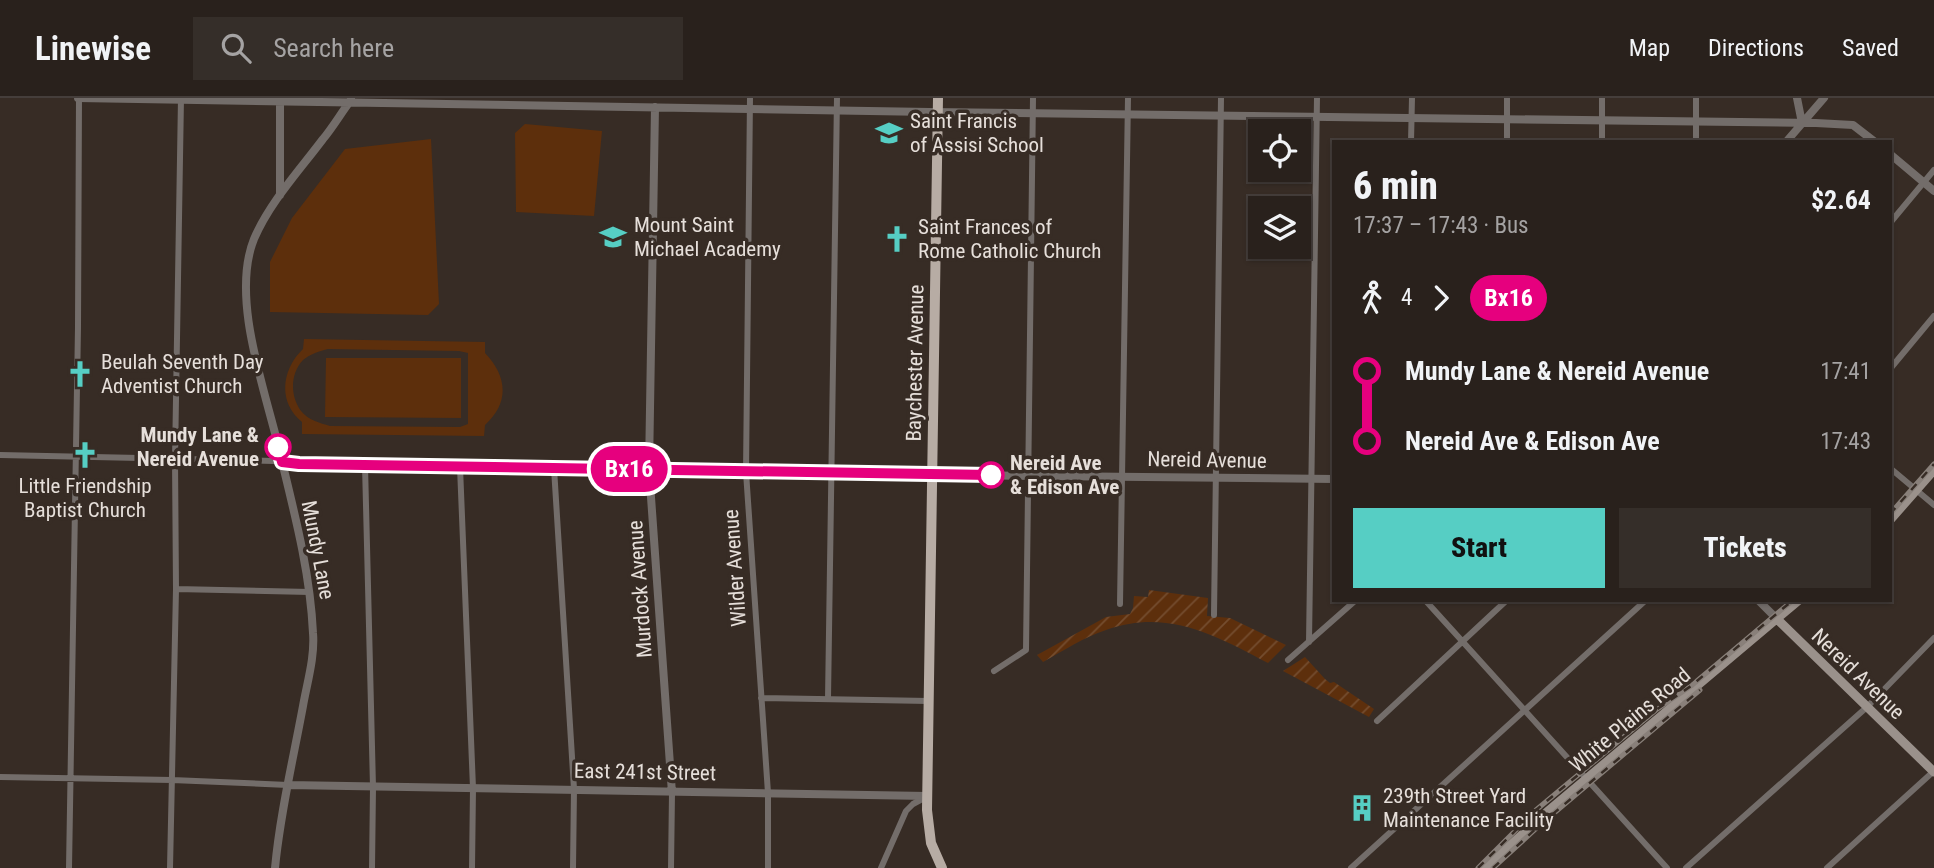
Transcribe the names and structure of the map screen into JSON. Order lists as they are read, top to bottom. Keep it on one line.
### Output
{"streets":{"main road":["Baychester Avenue","Nereid Avenue","White Plains Road"],"street":["Mundy Lane","Wilder Avenue","Murdock Avenue","East 241st Street"]},"crossings":[["Baychester Avenue","Nereid Avenue"],["Baychester Avenue","East 241st Street"],["Nereid Avenue","Mundy Lane"],["Nereid Avenue","Wilder Avenue"],["Nereid Avenue","Murdock Avenue"],["Nereid Avenue","White Plains Road"],["Mundy Lane","East 241st Street"],["Wilder Avenue","East 241st Street"],["Murdock Avenue","East 241st Street"]],"places":{"school or university":["Saint Francis of Assisi School","Mount Saint Michael Academy"],"church":["Saint Frances of Rome Catholic Church","Beulah Seventh Day Adventist Church","Little Friendship Baptist Church"],"other":["Mundy Lane & Nereid Avenue","Nereid Ave & Edison Ave"],"building":["239th Street Yard Maintenance Facility"]},"lines":["bus line Bx16"],"page":{"header":"Linewise","search":"Search here","nav":["Map","Directions","Saved"],"on_map":"Bx16","heading":["6 min","17:37 – 17:43 · Bus","$2.64"],"legs":["4","Bx16"],"list":[{"name":"Mundy Lane & Nereid Avenue","value":"17:41"},{"name":"Nereid Ave & Edison Ave","value":"17:43"}],"buttons":["Start","Tickets"]}}
